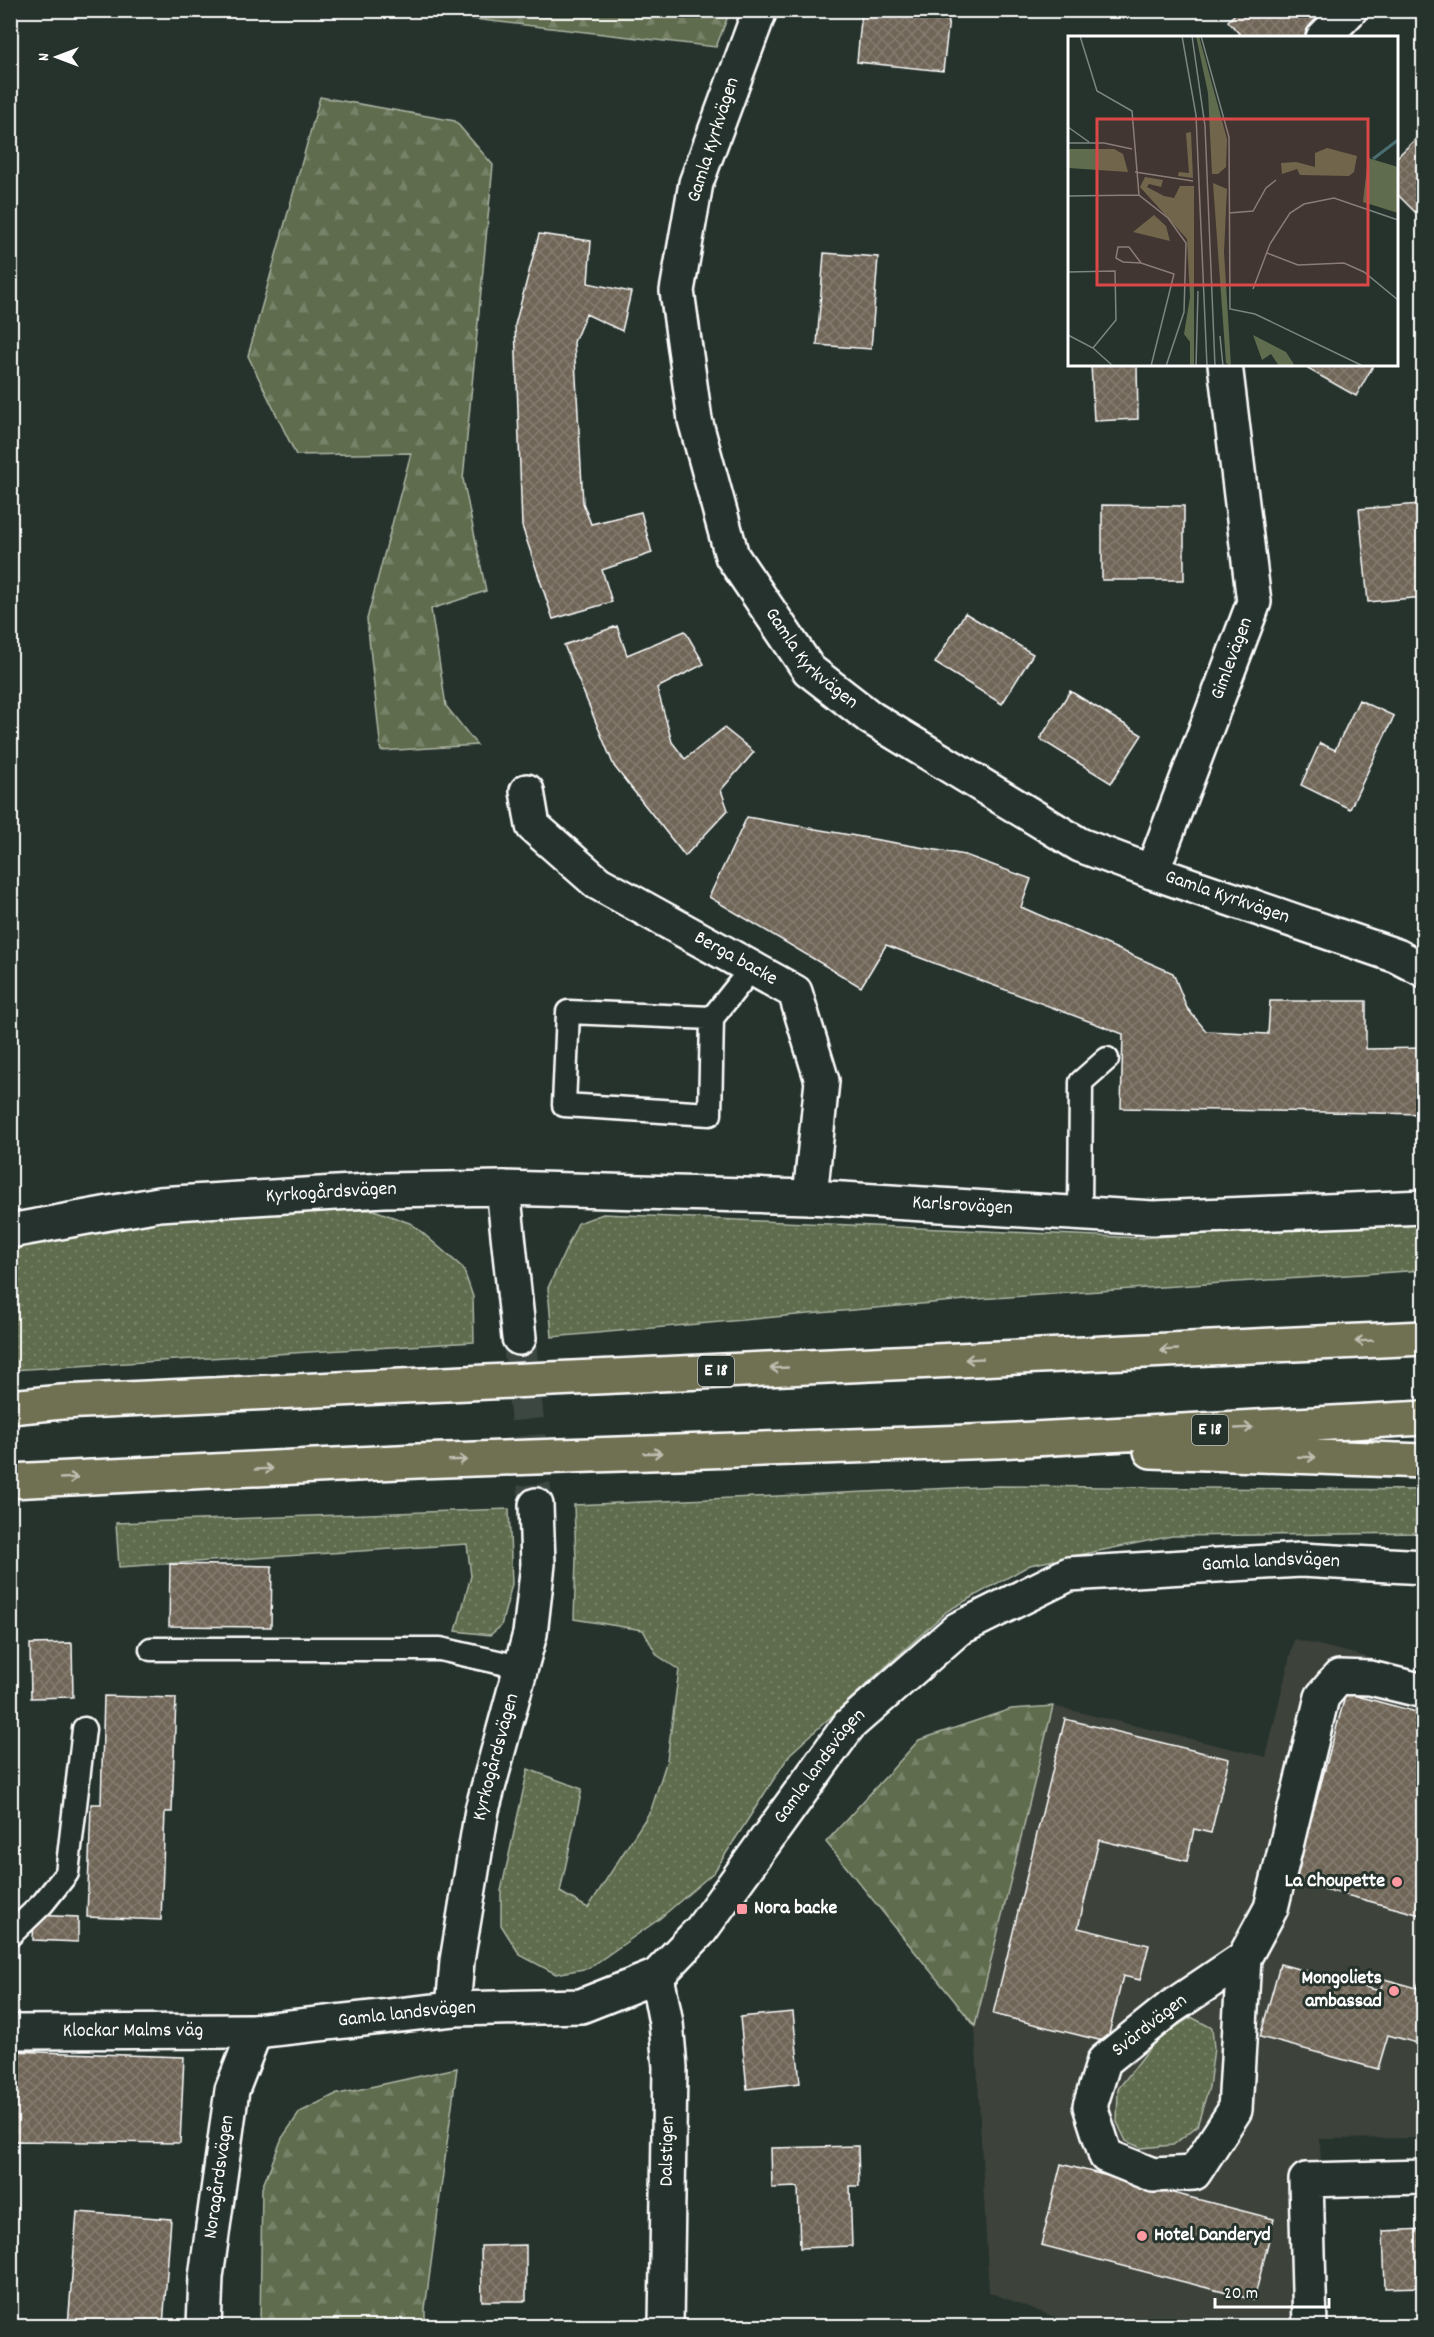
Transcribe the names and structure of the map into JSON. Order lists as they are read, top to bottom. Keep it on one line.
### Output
{"streets":{"highway":["E 18"],"street":["Gamla Kyrkvägen","Gimlevägen","Berga backe","Kyrkogårdsvägen","Karlsrovägen","Gamla landsvägen","Svärdvägen","Klockar Malms väg","Dalstigen","Noragårdsvägen"]},"crossings":[["Gamla Kyrkvägen","Gimlevägen"],["Berga backe","Karlsrovägen"],["Kyrkogårdsvägen","Karlsrovägen"],["Kyrkogårdsvägen","Gamla landsvägen"],["Gamla landsvägen","Klockar Malms väg"],["Gamla landsvägen","Dalstigen"],["Gamla landsvägen","Noragårdsvägen"],["Klockar Malms väg","Noragårdsvägen"]],"places":{"other":["La Choupette","Mongoliets ambassad","Hotel Danderyd"],"transit":["Nora backe"]},"scale_bar":"20 m","north":"left"}
